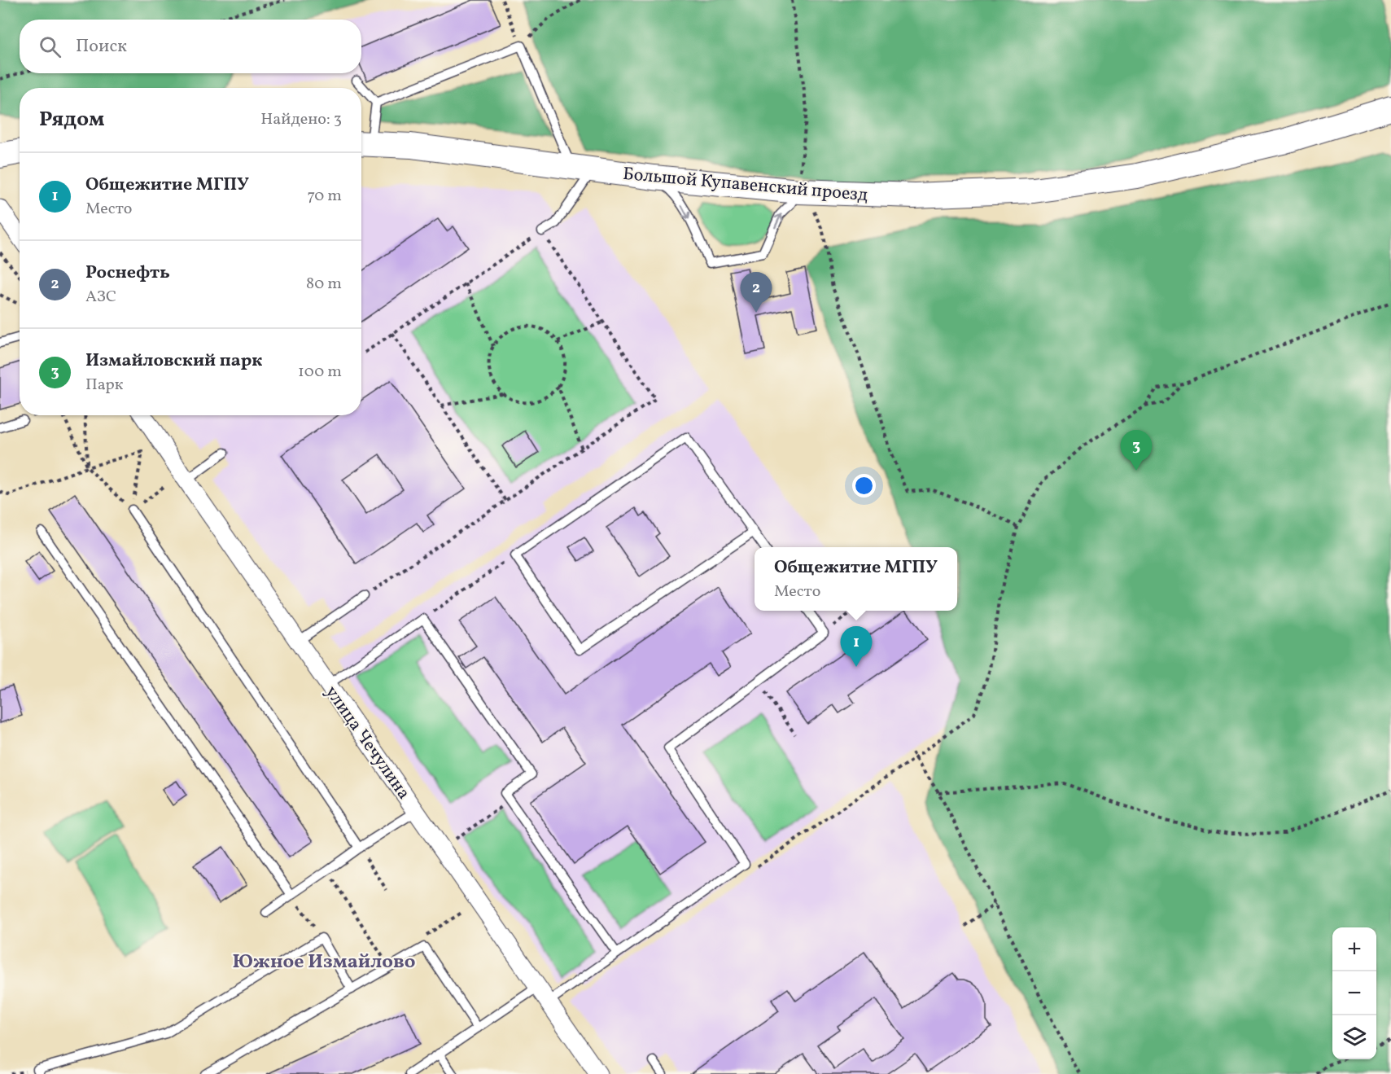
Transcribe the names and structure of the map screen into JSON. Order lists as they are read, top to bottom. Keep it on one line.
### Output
{"streets":{"main road":["Большой Купавенский проезд"],"street":["улица Чечулина"]},"districts":["Южное Измайлово"],"page":{"search":"Поиск","heading":["Рядом","Найдено: 3"],"list":[{"mark":"1","name":"Общежитие МГПУ","note":"Место","value":"70 m"},{"mark":"2","name":"Роснефть","note":"АЗС","value":"80 m"},{"mark":"3","name":"Измайловский парк","note":"Парк","value":"100 m"}],"pins":["2","3","1"],"popup":["Общежитие МГПУ","Место"],"map_buttons":["+","−"]}}
